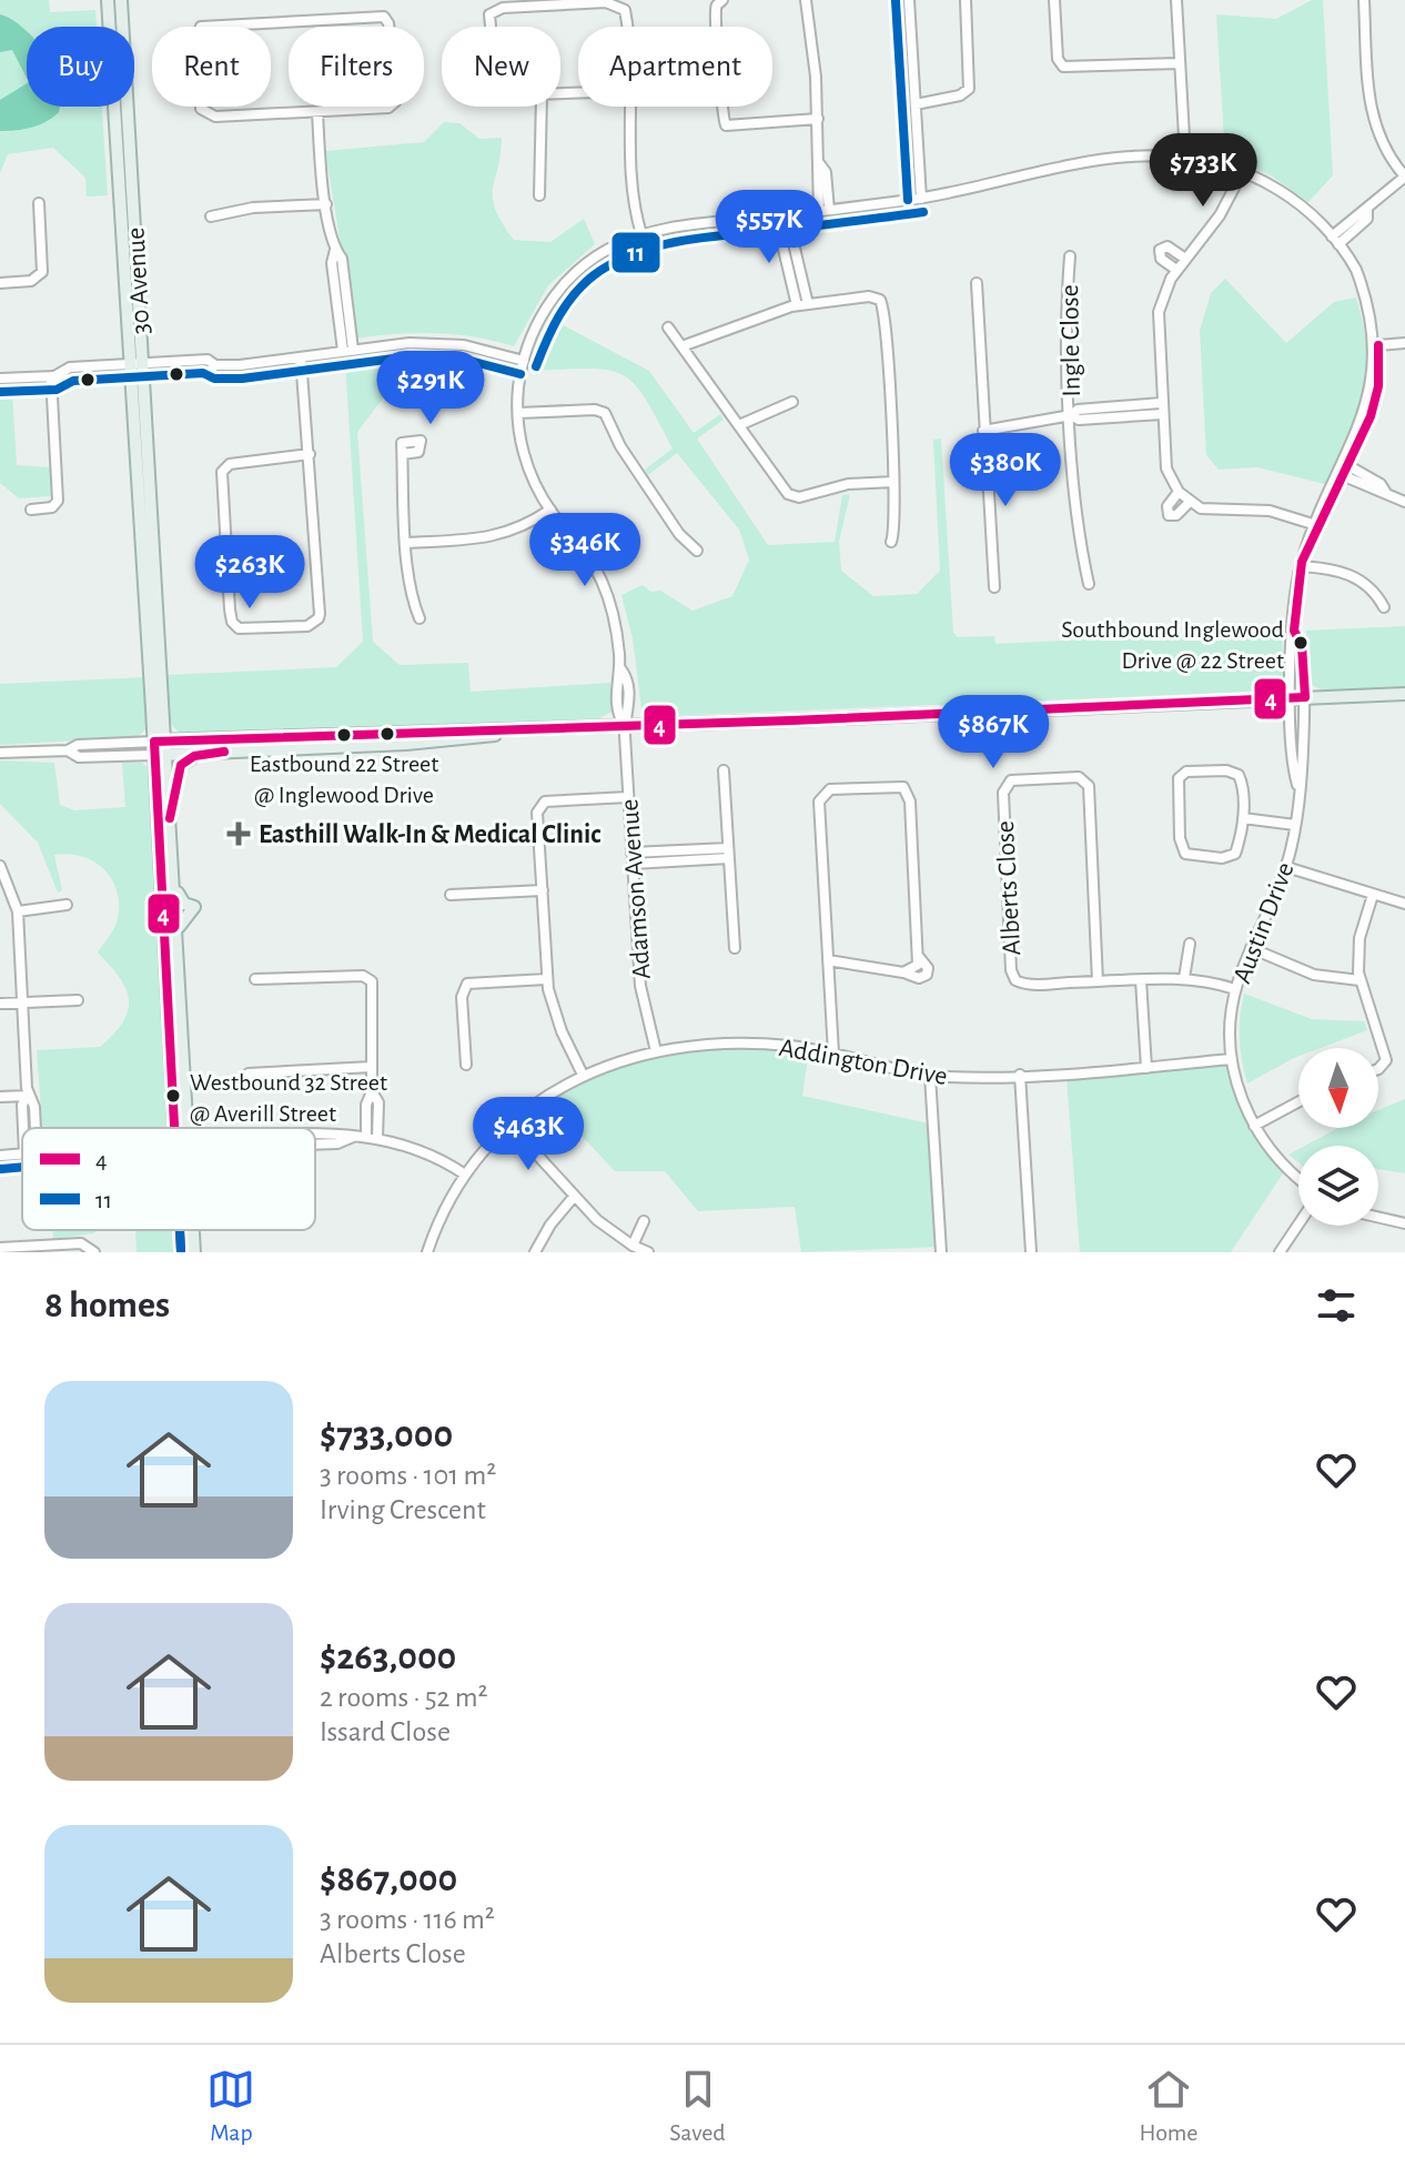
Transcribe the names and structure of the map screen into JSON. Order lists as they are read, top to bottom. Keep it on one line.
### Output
{"streets":{"main road":["30 Avenue"],"street":["Ingle Close","Alberts Close","Adamson Avenue","Austin Drive","Addington Drive"]},"crossings":[["Alberts Close","Austin Drive"],["Adamson Avenue","Austin Drive"],["Adamson Avenue","Addington Drive"],["Austin Drive","Addington Drive"]],"places":{"other":["Southbound Inglewood Drive @ 22 Street","Eastbound 22 Street @ Inglewood Drive","Westbound 32 Street @ Averill Street"],"health":["Easthill Walk-In & Medical Clinic"]},"lines":["transit line 11","transit line 4"],"legend":["4","11"],"north":"bottom","page":{"chip":["Buy","Rent","Filters","New","Apartment"],"price":["$733K","$557K","$291K","$380K","$346K","$263K","$867K","$463K"],"heading":"8 homes","list":[{"name":"$733,000","note":"3 rooms · 101 m² · Irving Crescent"},{"name":"$263,000","note":"2 rooms · 52 m² · Issard Close"},{"name":"$867,000","note":"3 rooms · 116 m² · Alberts Close"}],"tabs":["Map","Saved","Home"]}}
